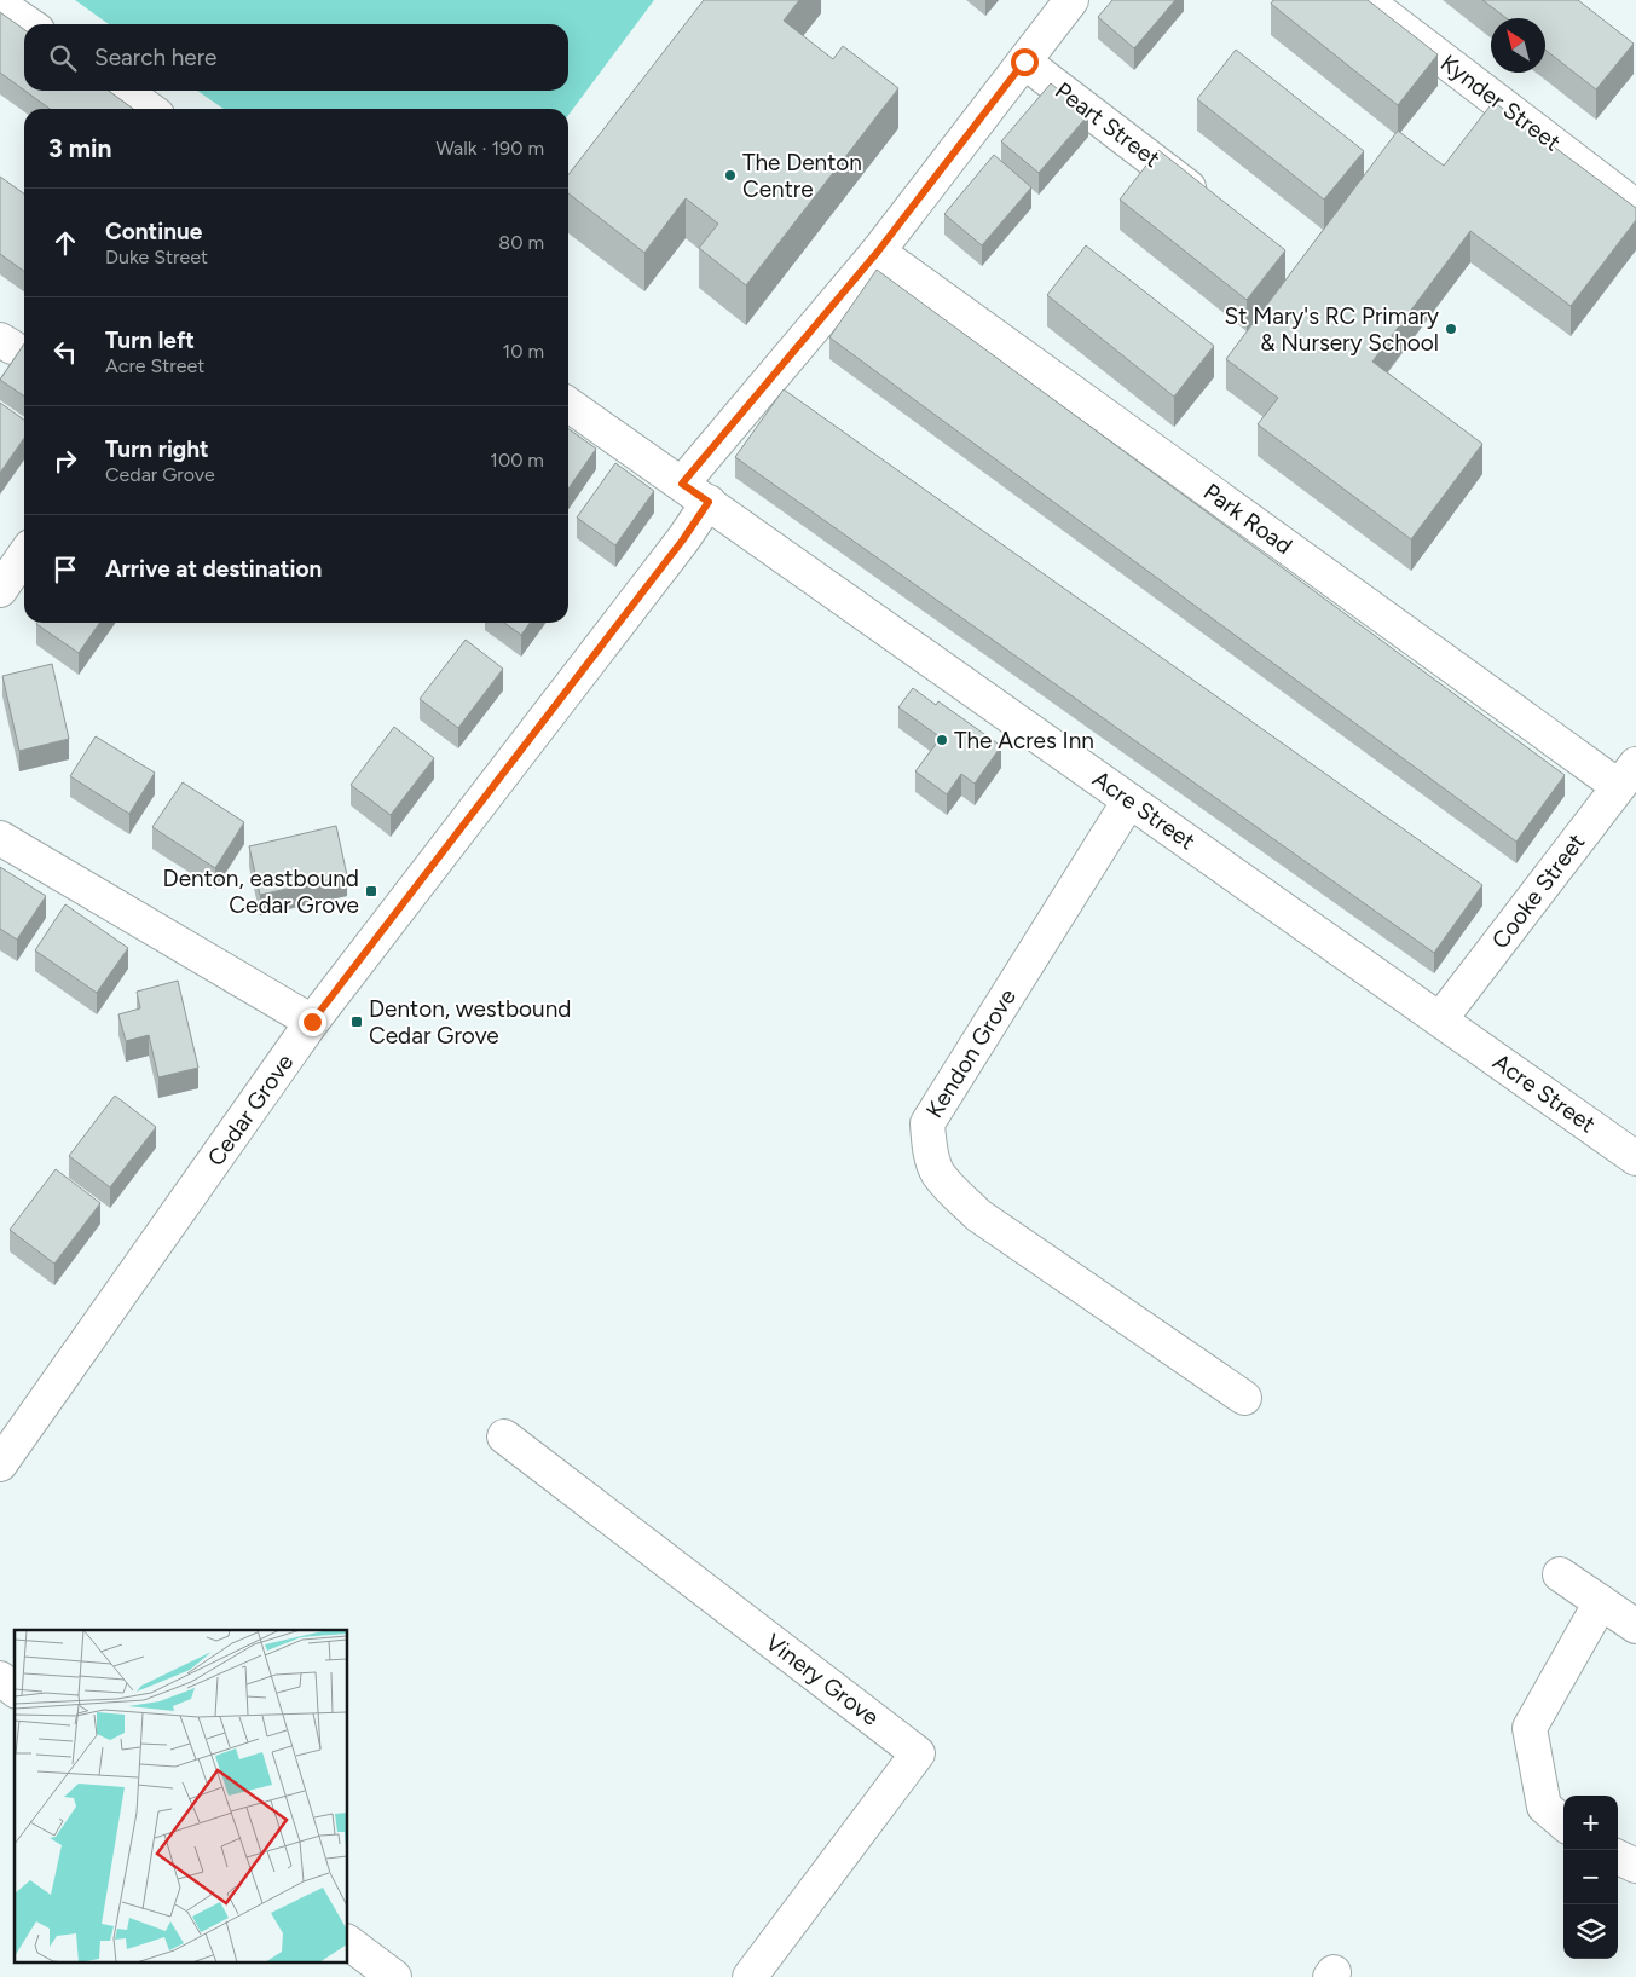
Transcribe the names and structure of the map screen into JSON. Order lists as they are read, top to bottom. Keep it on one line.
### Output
{"streets":{"street":["Kynder Street","Peart Street","Park Road","Acre Street","Cooke Street","Kendon Grove","Cedar Grove","Vinery Grove"]},"crossings":[["Park Road","Cooke Street"],["Acre Street","Cooke Street"],["Acre Street","Kendon Grove"],["Acre Street","Cedar Grove"]],"places":{"other":["The Denton Centre","St Mary's RC Primary & Nursery School","The Acres Inn"],"transit":["Denton, eastbound Cedar Grove","Denton, westbound Cedar Grove"]},"north":"top left","page":{"search":"Search here","heading":["3 min","Walk · 190 m"],"list":[["Continue","Duke Street","80 m"],["Turn left","Acre Street","10 m"],["Turn right","Cedar Grove","100 m"],"Arrive at destination"],"map_buttons":["+","−"]}}
